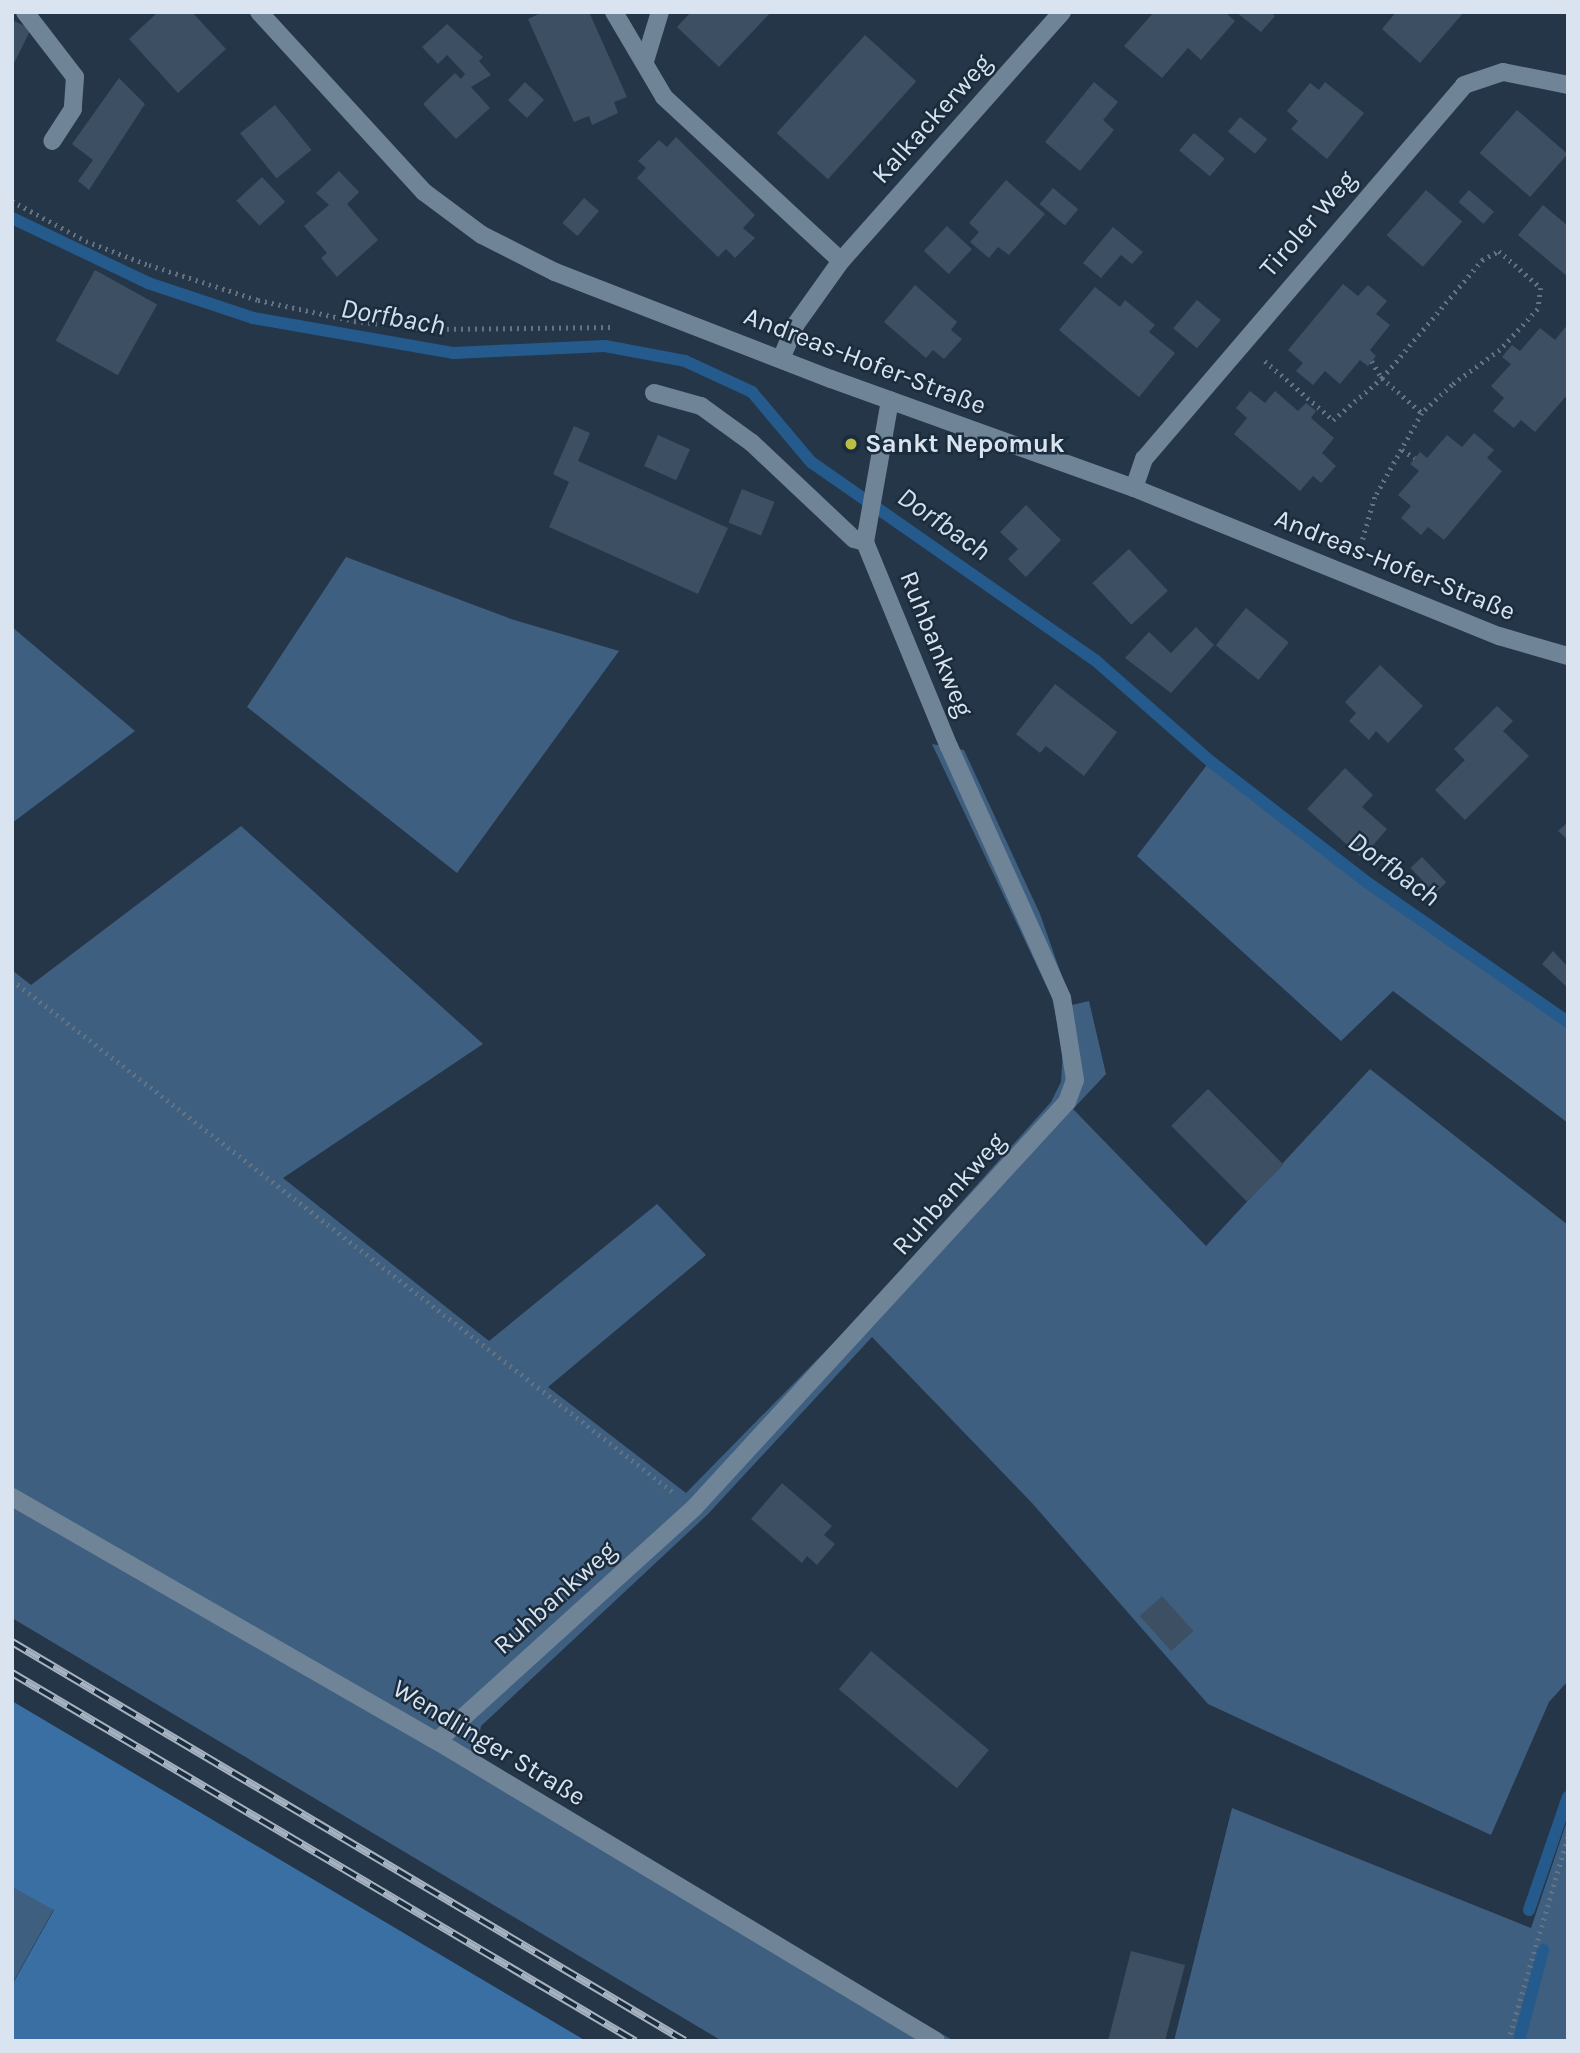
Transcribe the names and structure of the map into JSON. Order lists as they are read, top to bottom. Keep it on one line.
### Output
{"streets":{"street":["Kalkackerweg","Tiroler Weg","Andreas-Hofer-Straße","Ruhbankweg","Wendlinger Straße"]},"crossings":[["Kalkackerweg","Andreas-Hofer-Straße"],["Tiroler Weg","Andreas-Hofer-Straße"],["Ruhbankweg","Wendlinger Straße"]],"water":["Dorfbach"],"places":["Sankt Nepomuk"]}
